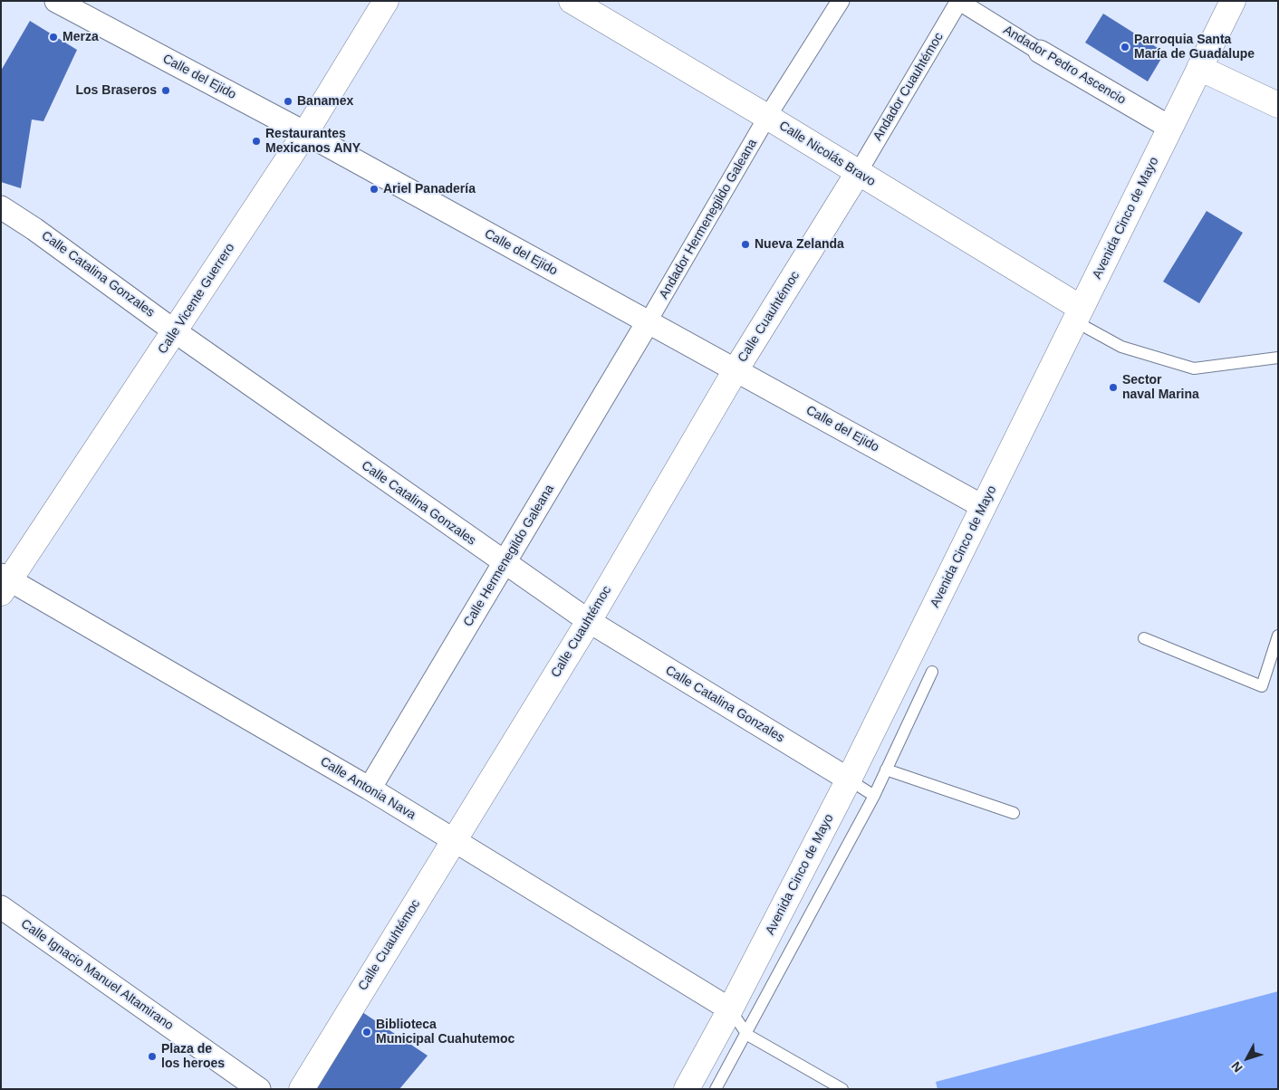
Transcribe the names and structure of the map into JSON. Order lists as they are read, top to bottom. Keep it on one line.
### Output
{"streets":{"street":["Andador Pedro Ascencio","Calle del Ejido","Andador Cuauhtémoc","Calle Nicolás Bravo","Avenida Cinco de Mayo","Andador Hermenegildo Galeana","Calle Catalina Gonzales","Calle Vicente Guerrero","Calle Cuauhtémoc","Calle Hermenegildo Galeana","Calle Antonia Nava","Calle Ignacio Manuel Altamirano"]},"crossings":[["Andador Pedro Ascencio","Andador Cuauhtémoc"],["Andador Pedro Ascencio","Avenida Cinco de Mayo"],["Calle del Ejido","Avenida Cinco de Mayo"],["Calle del Ejido","Andador Hermenegildo Galeana"],["Calle del Ejido","Calle Vicente Guerrero"],["Calle del Ejido","Calle Cuauhtémoc"],["Calle del Ejido","Calle Hermenegildo Galeana"],["Andador Cuauhtémoc","Calle Nicolás Bravo"],["Andador Cuauhtémoc","Calle Cuauhtémoc"],["Calle Nicolás Bravo","Avenida Cinco de Mayo"],["Calle Nicolás Bravo","Andador Hermenegildo Galeana"],["Calle Nicolás Bravo","Calle Cuauhtémoc"],["Avenida Cinco de Mayo","Calle Catalina Gonzales"],["Avenida Cinco de Mayo","Calle Antonia Nava"],["Andador Hermenegildo Galeana","Calle Hermenegildo Galeana"],["Calle Catalina Gonzales","Calle Vicente Guerrero"],["Calle Catalina Gonzales","Calle Cuauhtémoc"],["Calle Catalina Gonzales","Calle Hermenegildo Galeana"],["Calle Vicente Guerrero","Calle Antonia Nava"],["Calle Cuauhtémoc","Calle Antonia Nava"],["Calle Hermenegildo Galeana","Calle Antonia Nava"]],"places":["Merza","Parroquia Santa María de Guadalupe","Los Braseros","Banamex","Restaurantes Mexicanos ANY","Ariel Panadería","Nueva Zelanda","Sector naval Marina","Biblioteca Municipal Cuahutemoc","Plaza de los heroes"],"north":"bottom left"}
